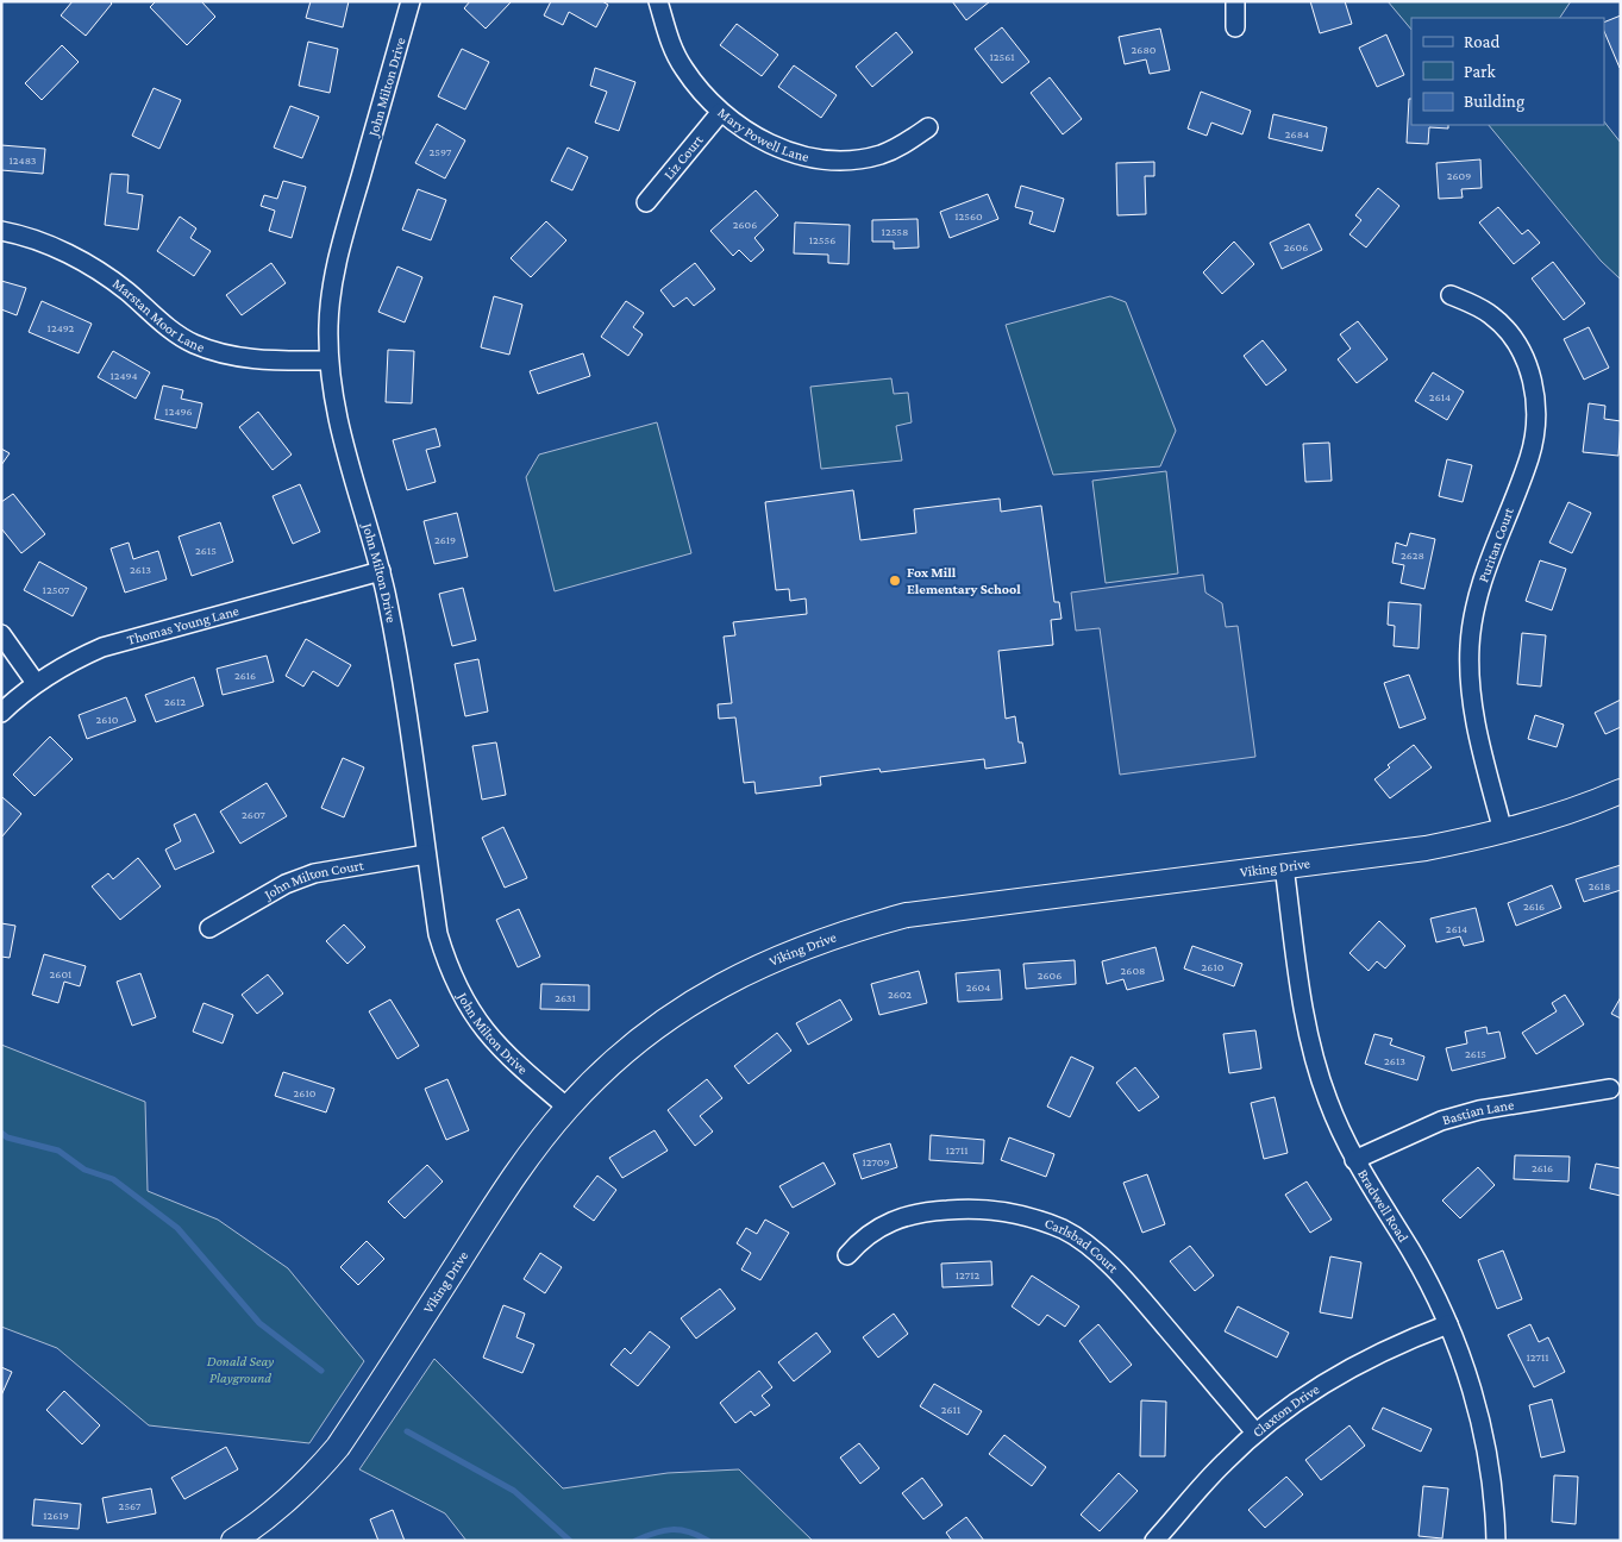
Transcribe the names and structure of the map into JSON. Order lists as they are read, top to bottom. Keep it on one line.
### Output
{"streets":{"street":["John Milton Drive","Mary Powell Lane","Liz Court","Marstan Moor Lane","Puritan Court","Thomas Young Lane","Viking Drive","John Milton Court","Bastian Lane","Bradwell Road","Carlsbad Court","Claxton Drive"]},"crossings":[["John Milton Drive","Marstan Moor Lane"],["John Milton Drive","Thomas Young Lane"],["John Milton Drive","Viking Drive"],["John Milton Drive","John Milton Court"],["Mary Powell Lane","Liz Court"],["Puritan Court","Viking Drive"],["Viking Drive","Bradwell Road"],["Bastian Lane","Bradwell Road"],["Bradwell Road","Claxton Drive"],["Carlsbad Court","Claxton Drive"]],"parks":["Donald Seay Playground"],"places":["Fox Mill Elementary School"],"house_numbers":["2680","12561","2684","2597","12483","2609","12560","2606","12558","12556","2606","12492","12494","2614","12496","2619","2615","2628","2613","12507","2616","2612","2610","2607","2618","2616","2614","2610","2608","2601","2606","2604","2602","2631","2615","2613","2610","12711","12709","2616","12712","12711","2611","2567","12619"],"legend":["Road","Park","Building"]}
